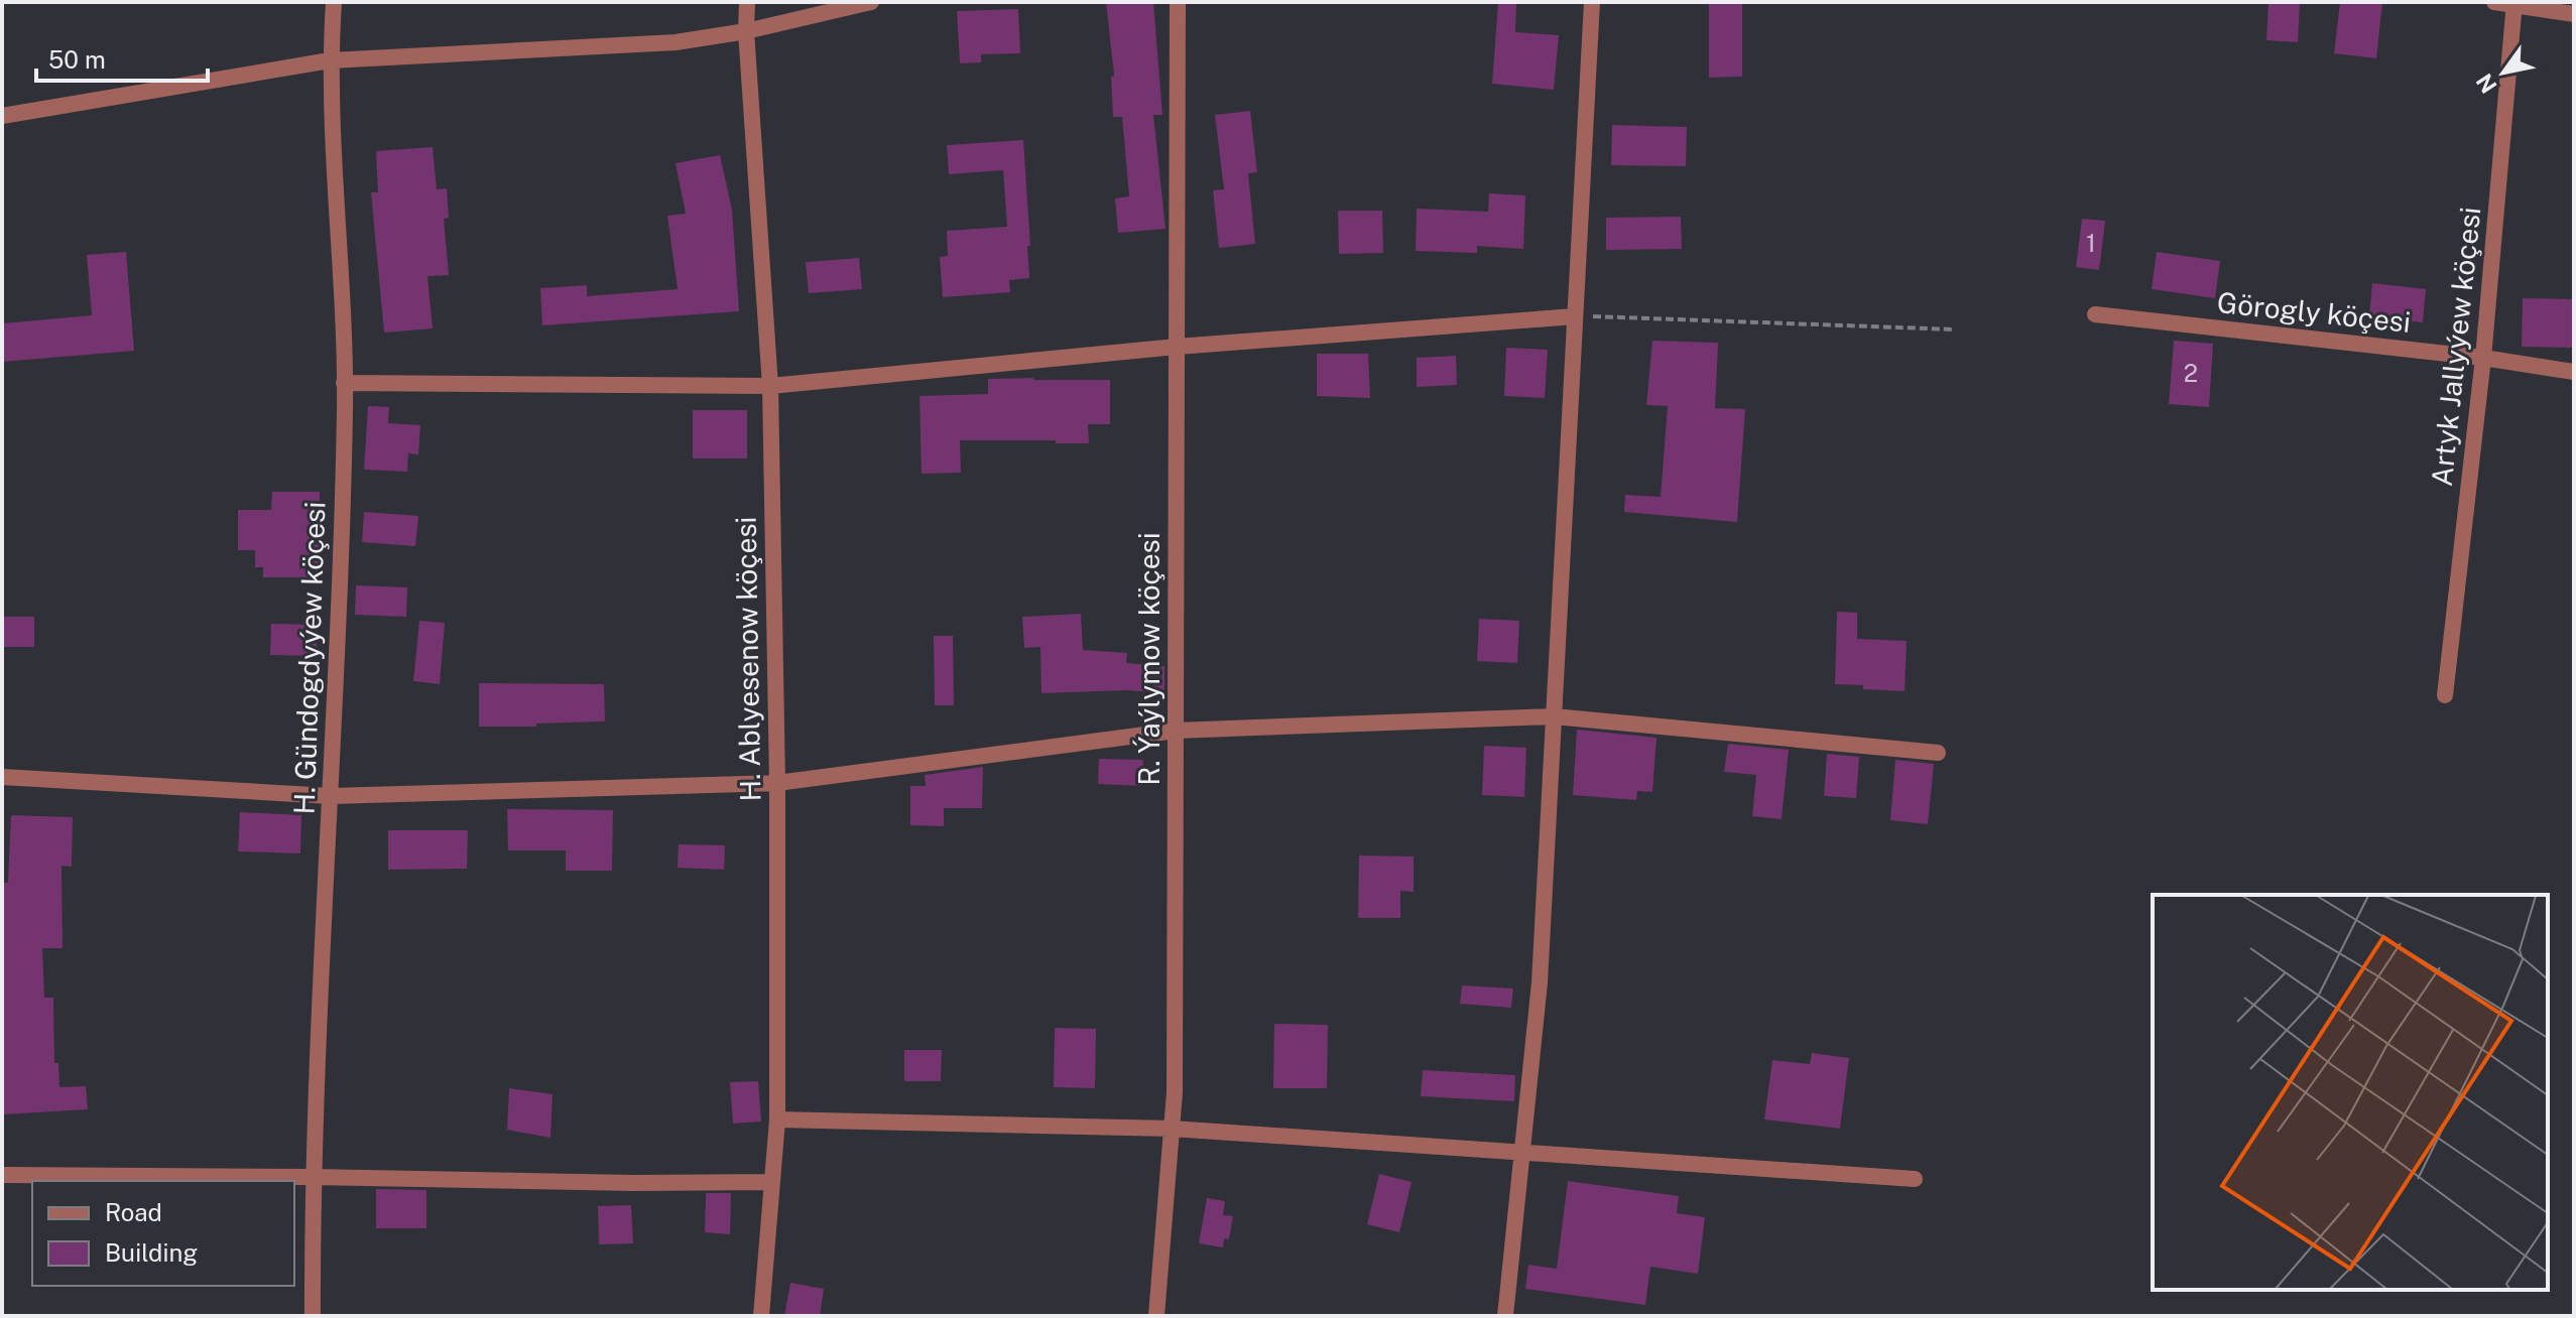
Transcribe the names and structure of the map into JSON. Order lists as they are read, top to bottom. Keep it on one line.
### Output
{"streets":{"street":["Görogly köçesi","Artyk Jallyýew köçesi","H. Gündogdyýew köçesi","H. Ablyesenow köçesi","R. Ýaýlymow köçesi"]},"crossings":[["Görogly köçesi","Artyk Jallyýew köçesi"]],"house_numbers":["1","2"],"legend":["Road","Building"],"scale_bar":"50 m","north":"bottom left"}
